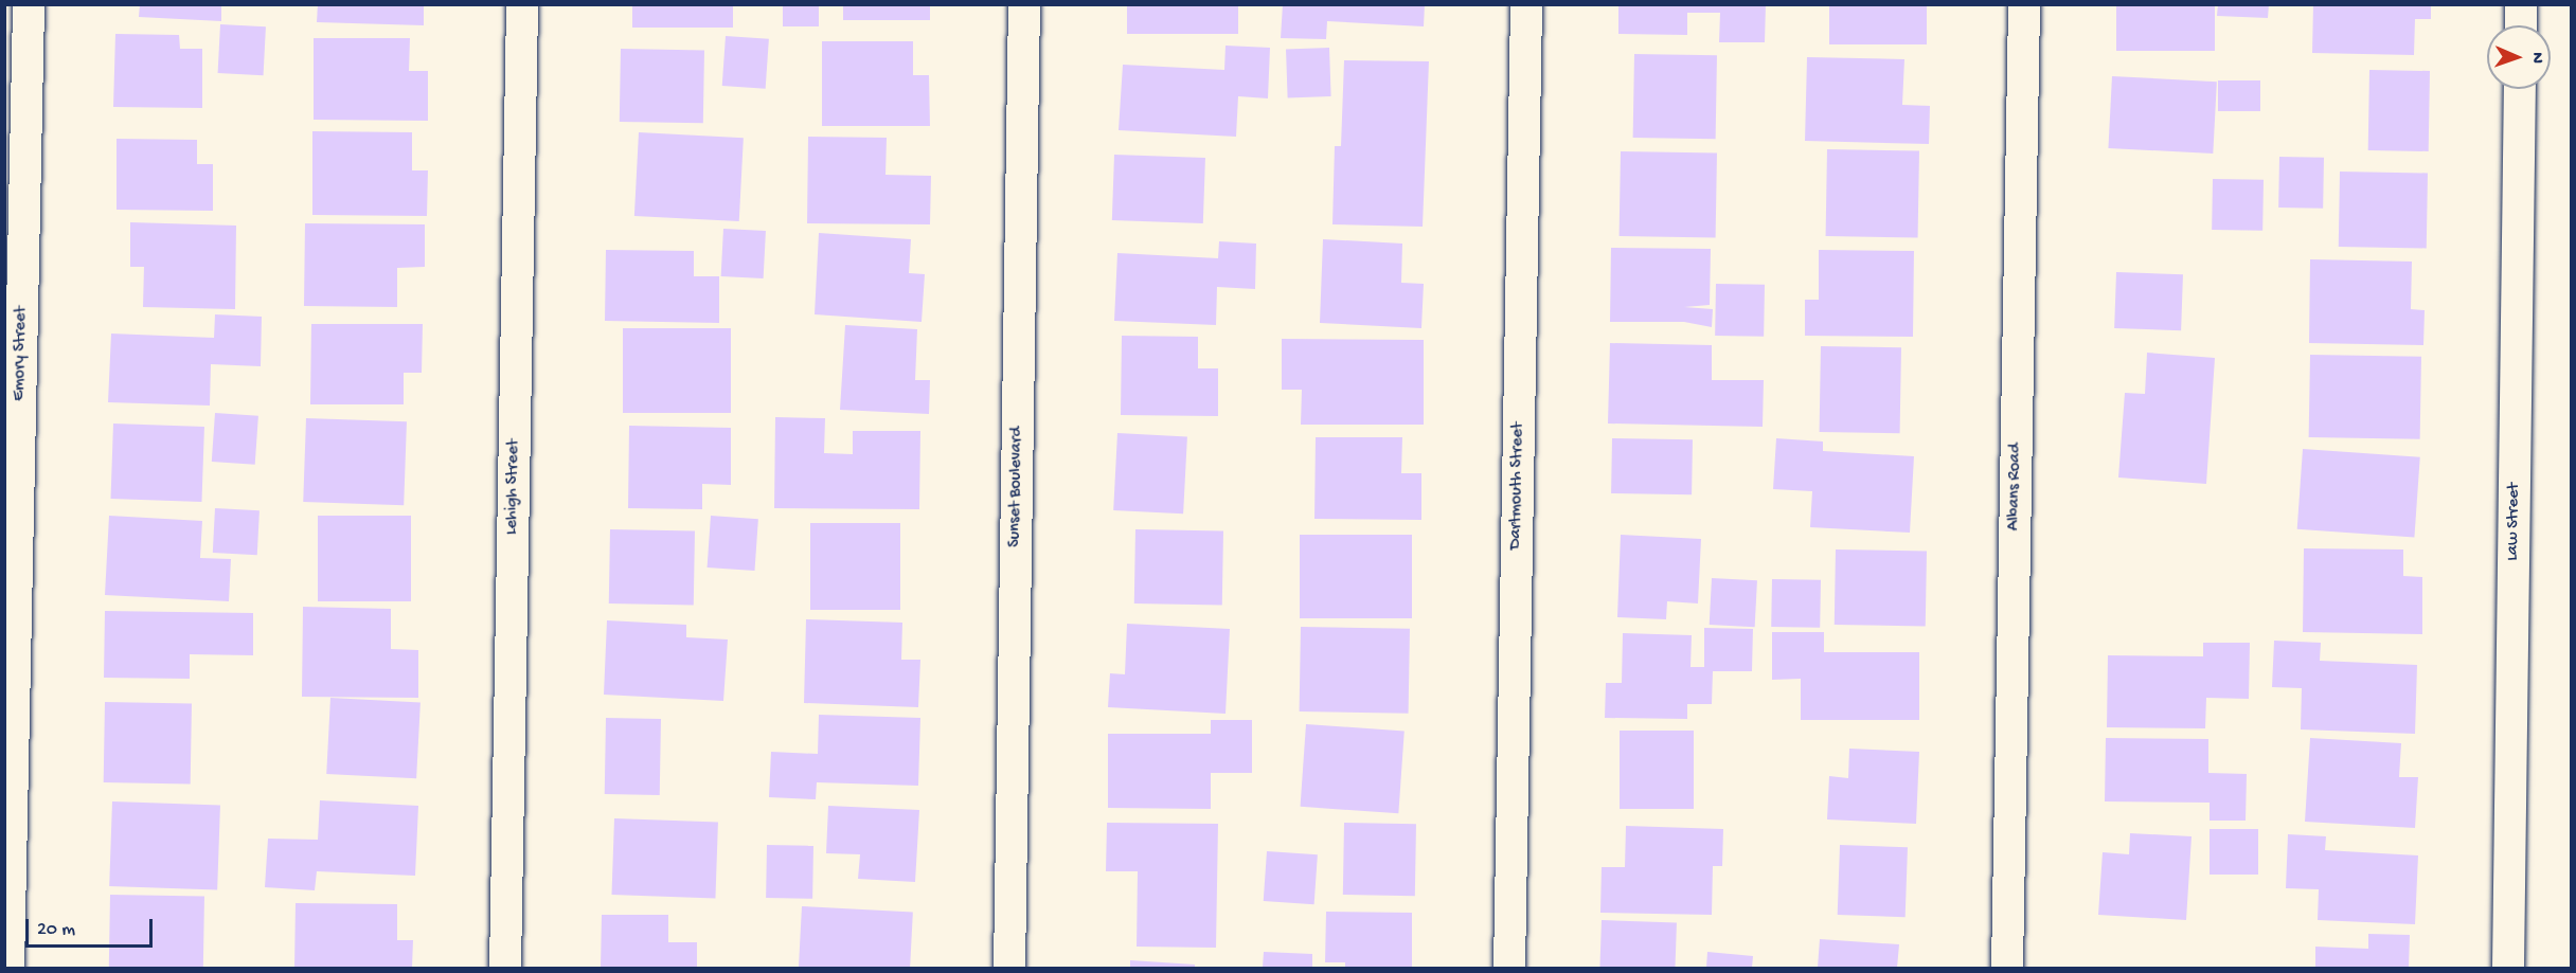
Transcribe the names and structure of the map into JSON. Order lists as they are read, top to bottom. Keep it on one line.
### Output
{"streets":{"street":["Emory Street","Dartmouth Street","Lehigh Street","Sunset Boulevard","Albans Road","Law Street"]},"scale_bar":"20 m","north":"right"}
